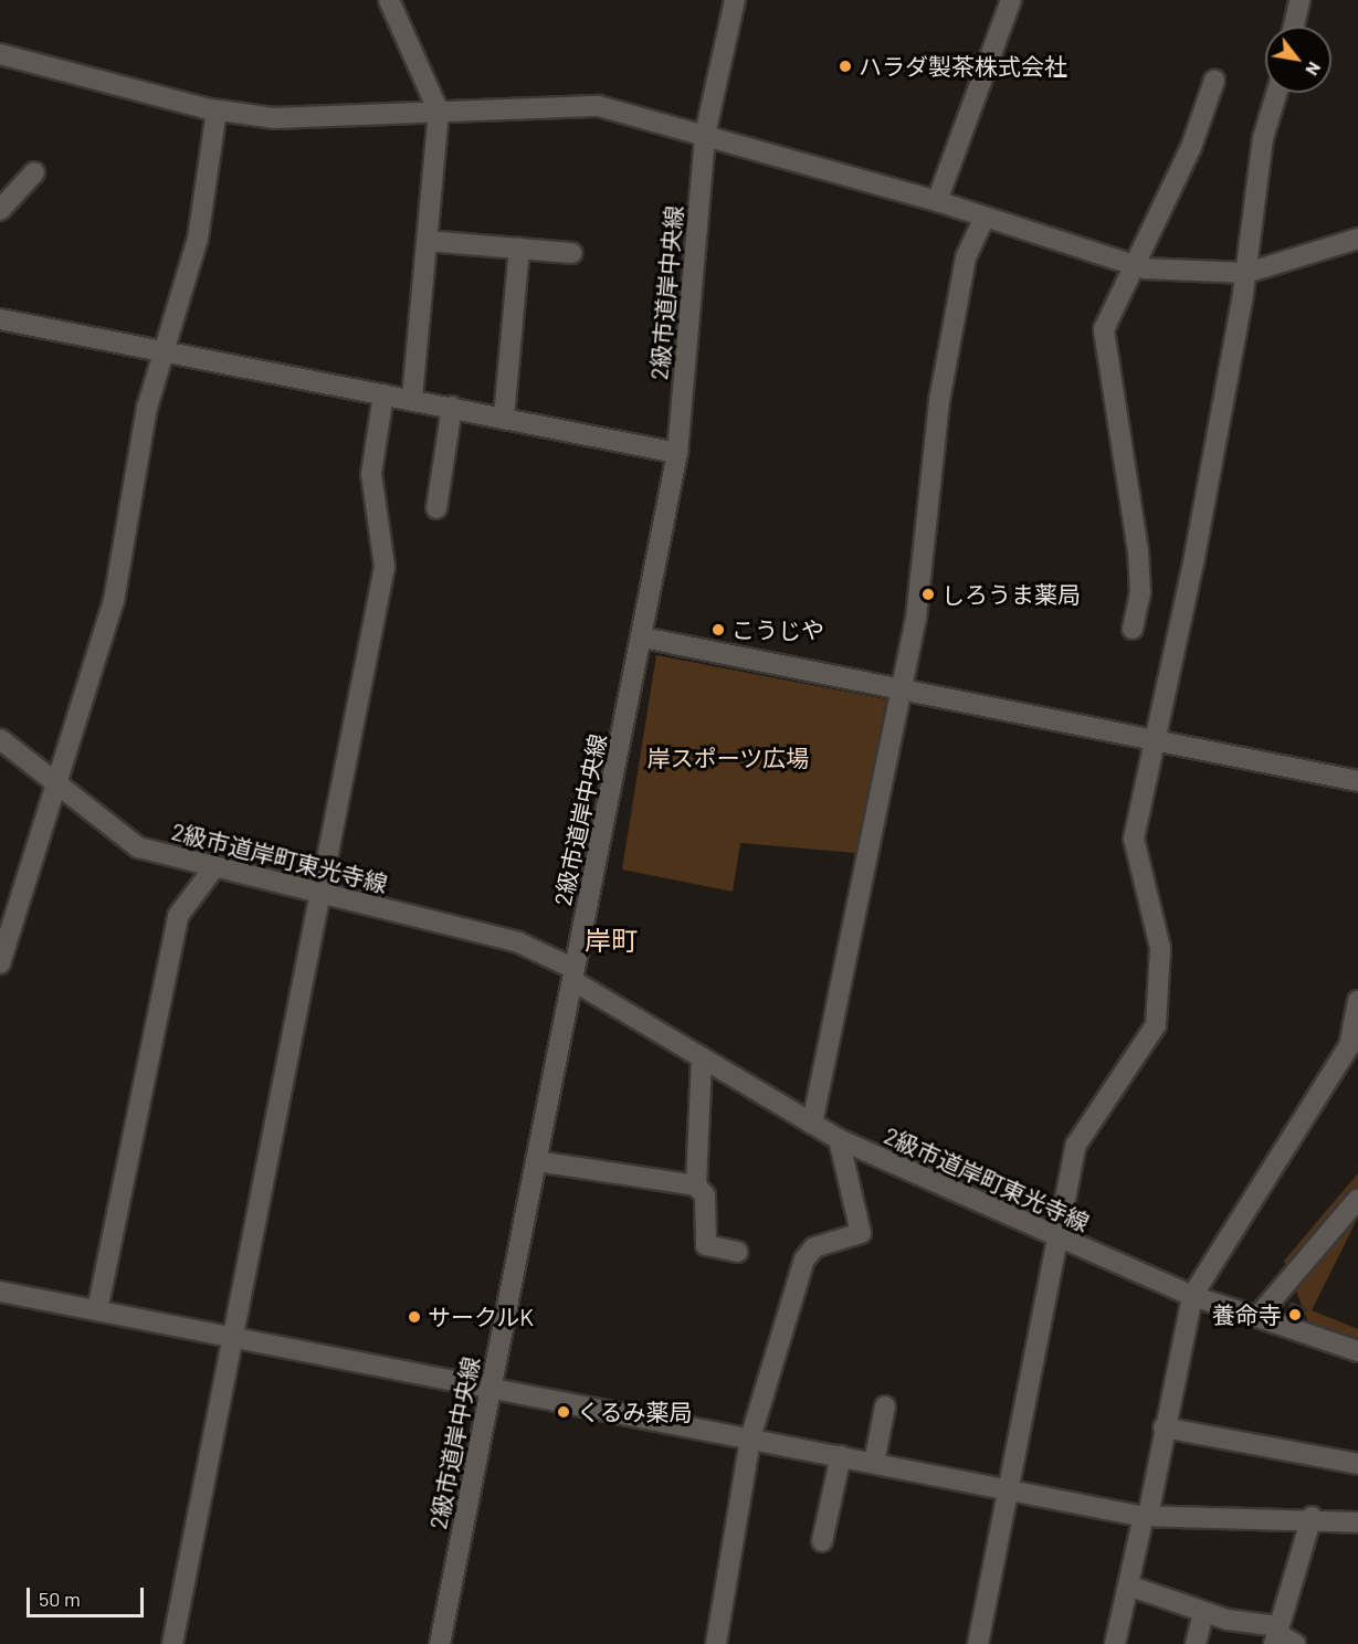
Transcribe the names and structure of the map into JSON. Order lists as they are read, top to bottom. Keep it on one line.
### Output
{"streets":{"street":["2級市道岸中央線","2級市道岸町東光寺線"]},"crossings":[["2級市道岸中央線","2級市道岸町東光寺線"]],"districts":["岸町"],"parks":["岸スポーツ広場"],"places":["ハラダ製茶株式会社","しろうま薬局","こうじや","養命寺","サークルK","くるみ薬局"],"scale_bar":"50 m","north":"bottom right"}
